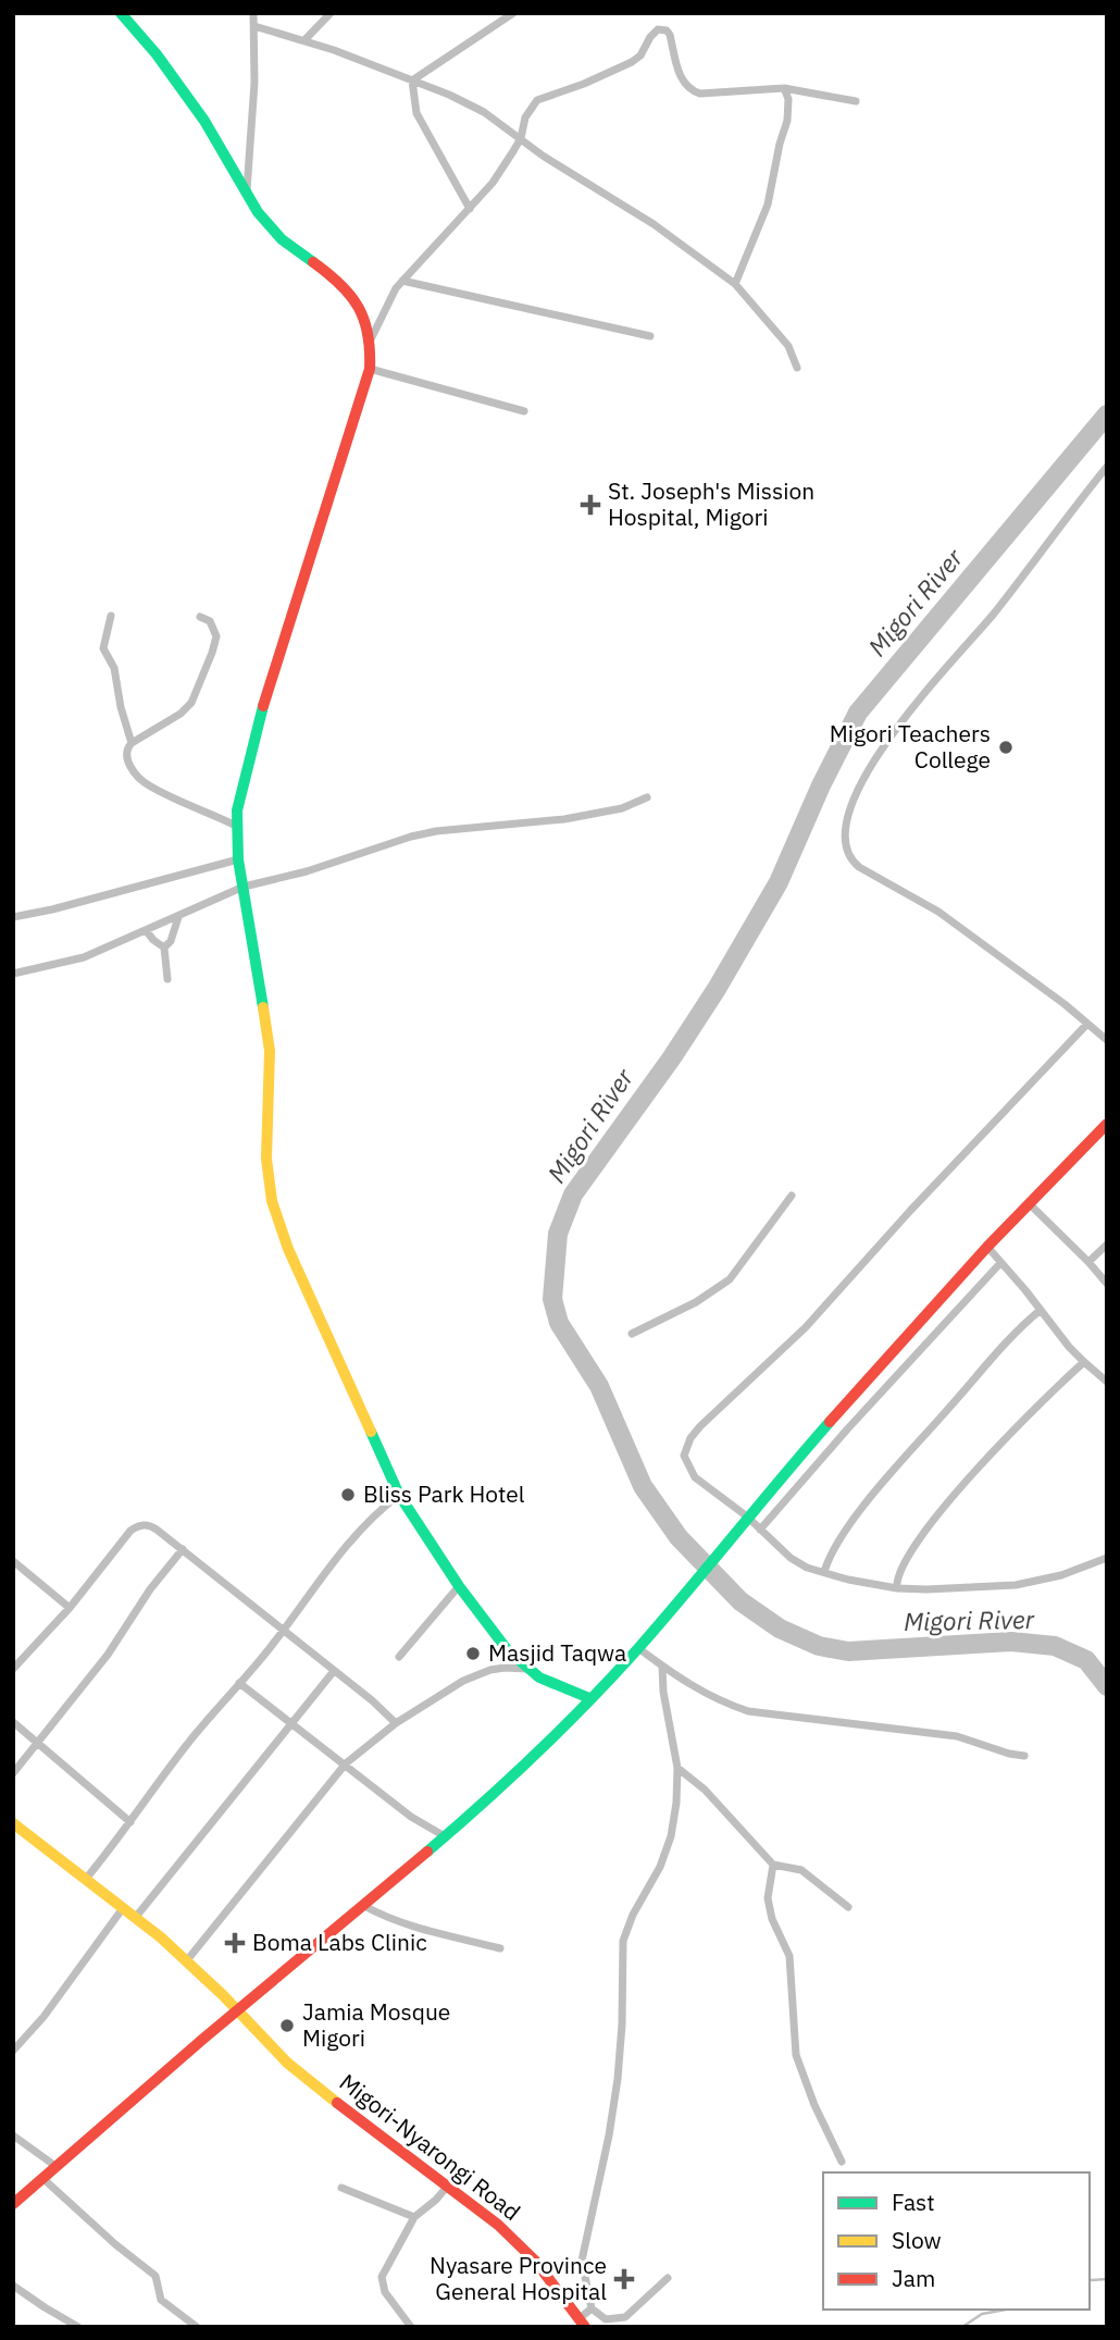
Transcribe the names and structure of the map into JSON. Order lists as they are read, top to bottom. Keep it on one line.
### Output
{"streets":{"main road":["Migori-Nyarongi Road"]},"water":["Migori River"],"places":{"health":["St. Joseph's Mission Hospital, Migori","Boma Labs Clinic","Nyasare Province General Hospital"],"other":["Migori Teachers College","Bliss Park Hotel","Masjid Taqwa","Jamia Mosque Migori"]},"legend":["Fast","Slow","Jam"]}
